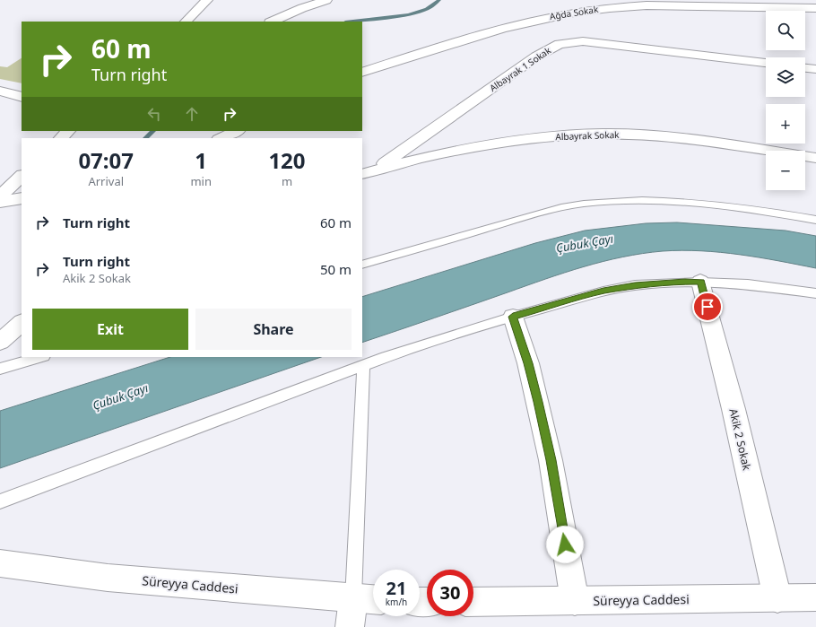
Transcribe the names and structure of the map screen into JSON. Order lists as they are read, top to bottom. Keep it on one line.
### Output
{"streets":{"street":["Ağda Sokak","Albayrak 1 Sokak","Albayrak Sokak","Akik 2 Sokak","Süreyya Caddesi"]},"crossings":[["Albayrak 1 Sokak","Albayrak Sokak"],["Akik 2 Sokak","Süreyya Caddesi"]],"water":["Çubuk Çayı"],"page":{"map_buttons":["+","−"],"turn":["60 m","Turn right"],"eta":["07:07","Arrival","1","min","120","m"],"list":[{"name":"Turn right","value":"60 m"},{"name":"Turn right","note":"Akik 2 Sokak","value":"50 m"}],"buttons":["Exit","Share"],"speed":"21 km/h","limit":"30"}}
